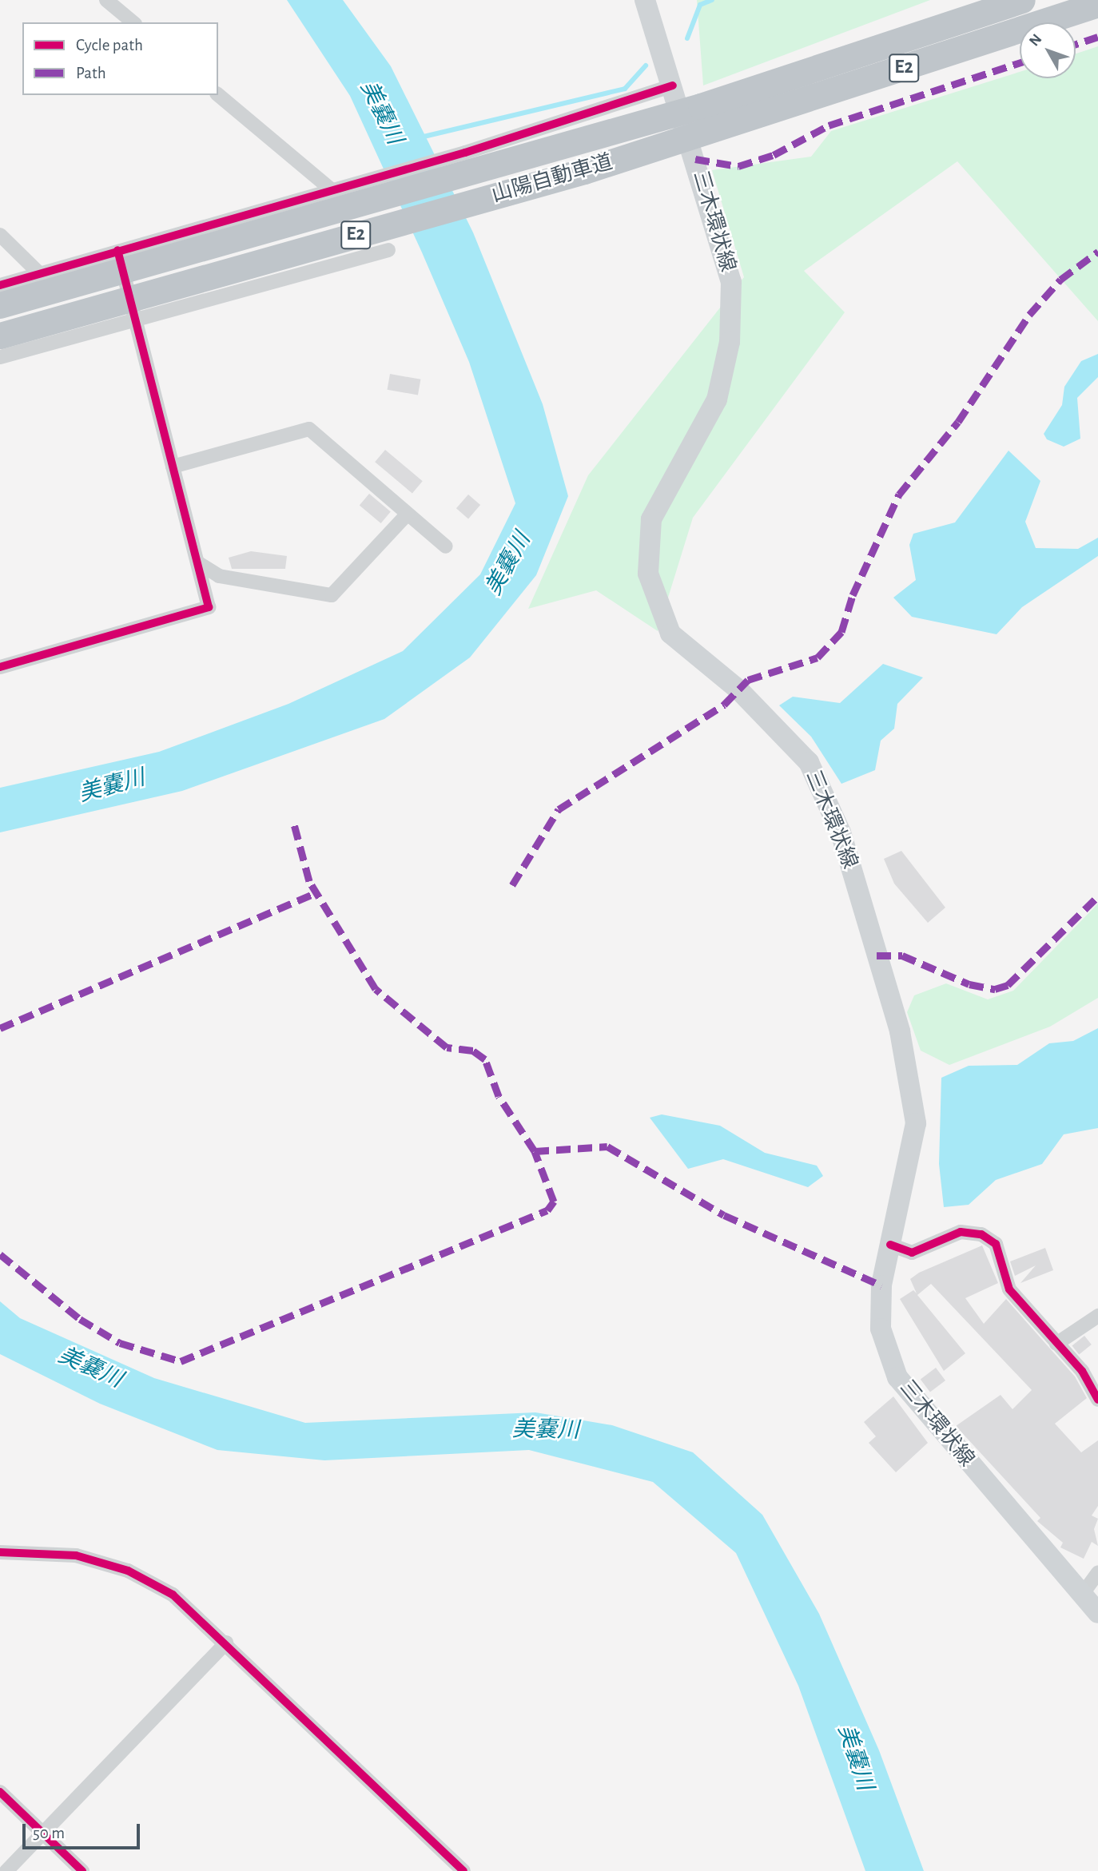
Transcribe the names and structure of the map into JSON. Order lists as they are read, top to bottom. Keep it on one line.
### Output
{"streets":{"highway":["E2","山陽自動車道"],"main road":["三木環状線"]},"water":["美嚢川"],"legend":["Cycle path","Path"],"scale_bar":"50 m","north":"top left"}
